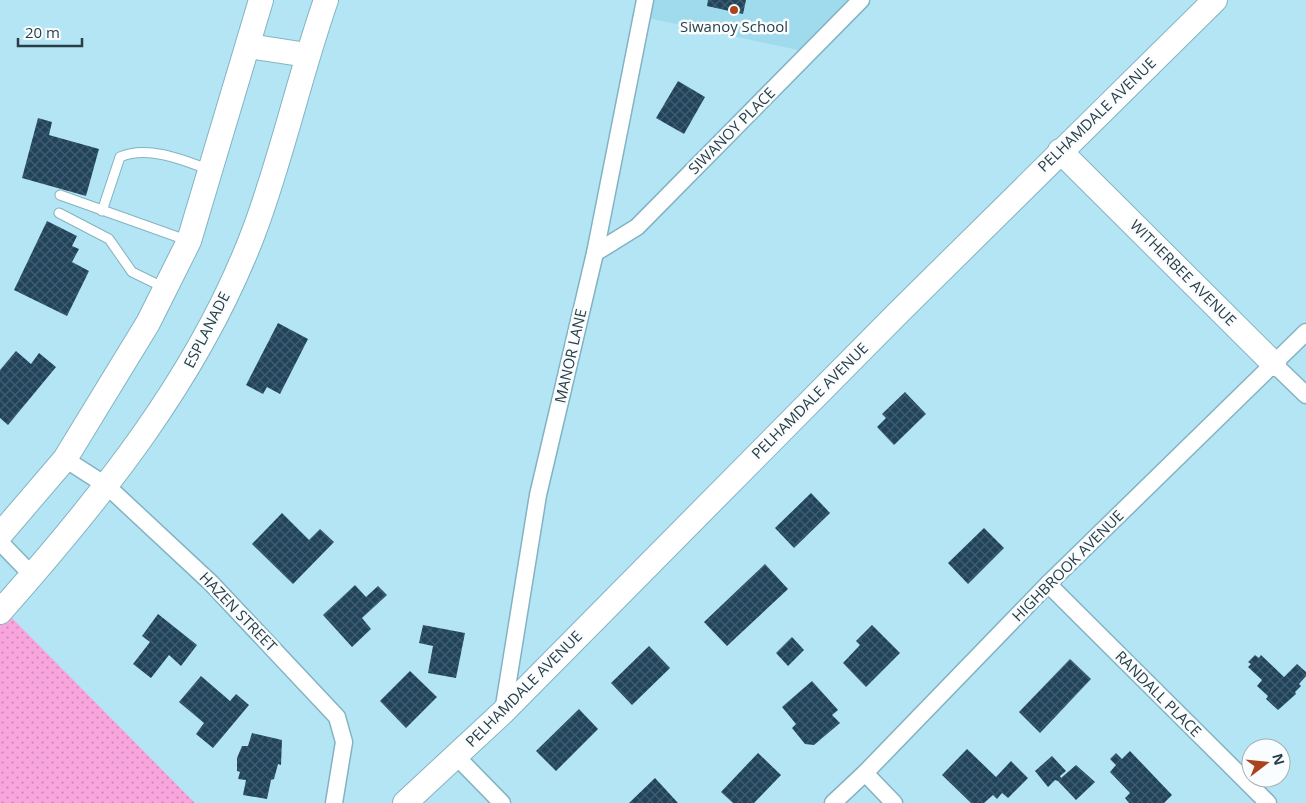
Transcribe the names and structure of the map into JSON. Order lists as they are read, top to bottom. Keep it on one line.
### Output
{"streets":{"street":["PELHAMDALE AVENUE","SIWANOY PLACE","WITHERBEE AVENUE","ESPLANADE","MANOR LANE","HIGHBROOK AVENUE","HAZEN STREET","RANDALL PLACE"]},"crossings":[["PELHAMDALE AVENUE","WITHERBEE AVENUE"],["PELHAMDALE AVENUE","MANOR LANE"],["SIWANOY PLACE","MANOR LANE"],["WITHERBEE AVENUE","HIGHBROOK AVENUE"],["ESPLANADE","HAZEN STREET"],["HIGHBROOK AVENUE","RANDALL PLACE"]],"places":["Siwanoy School"],"scale_bar":"20 m","north":"right"}
